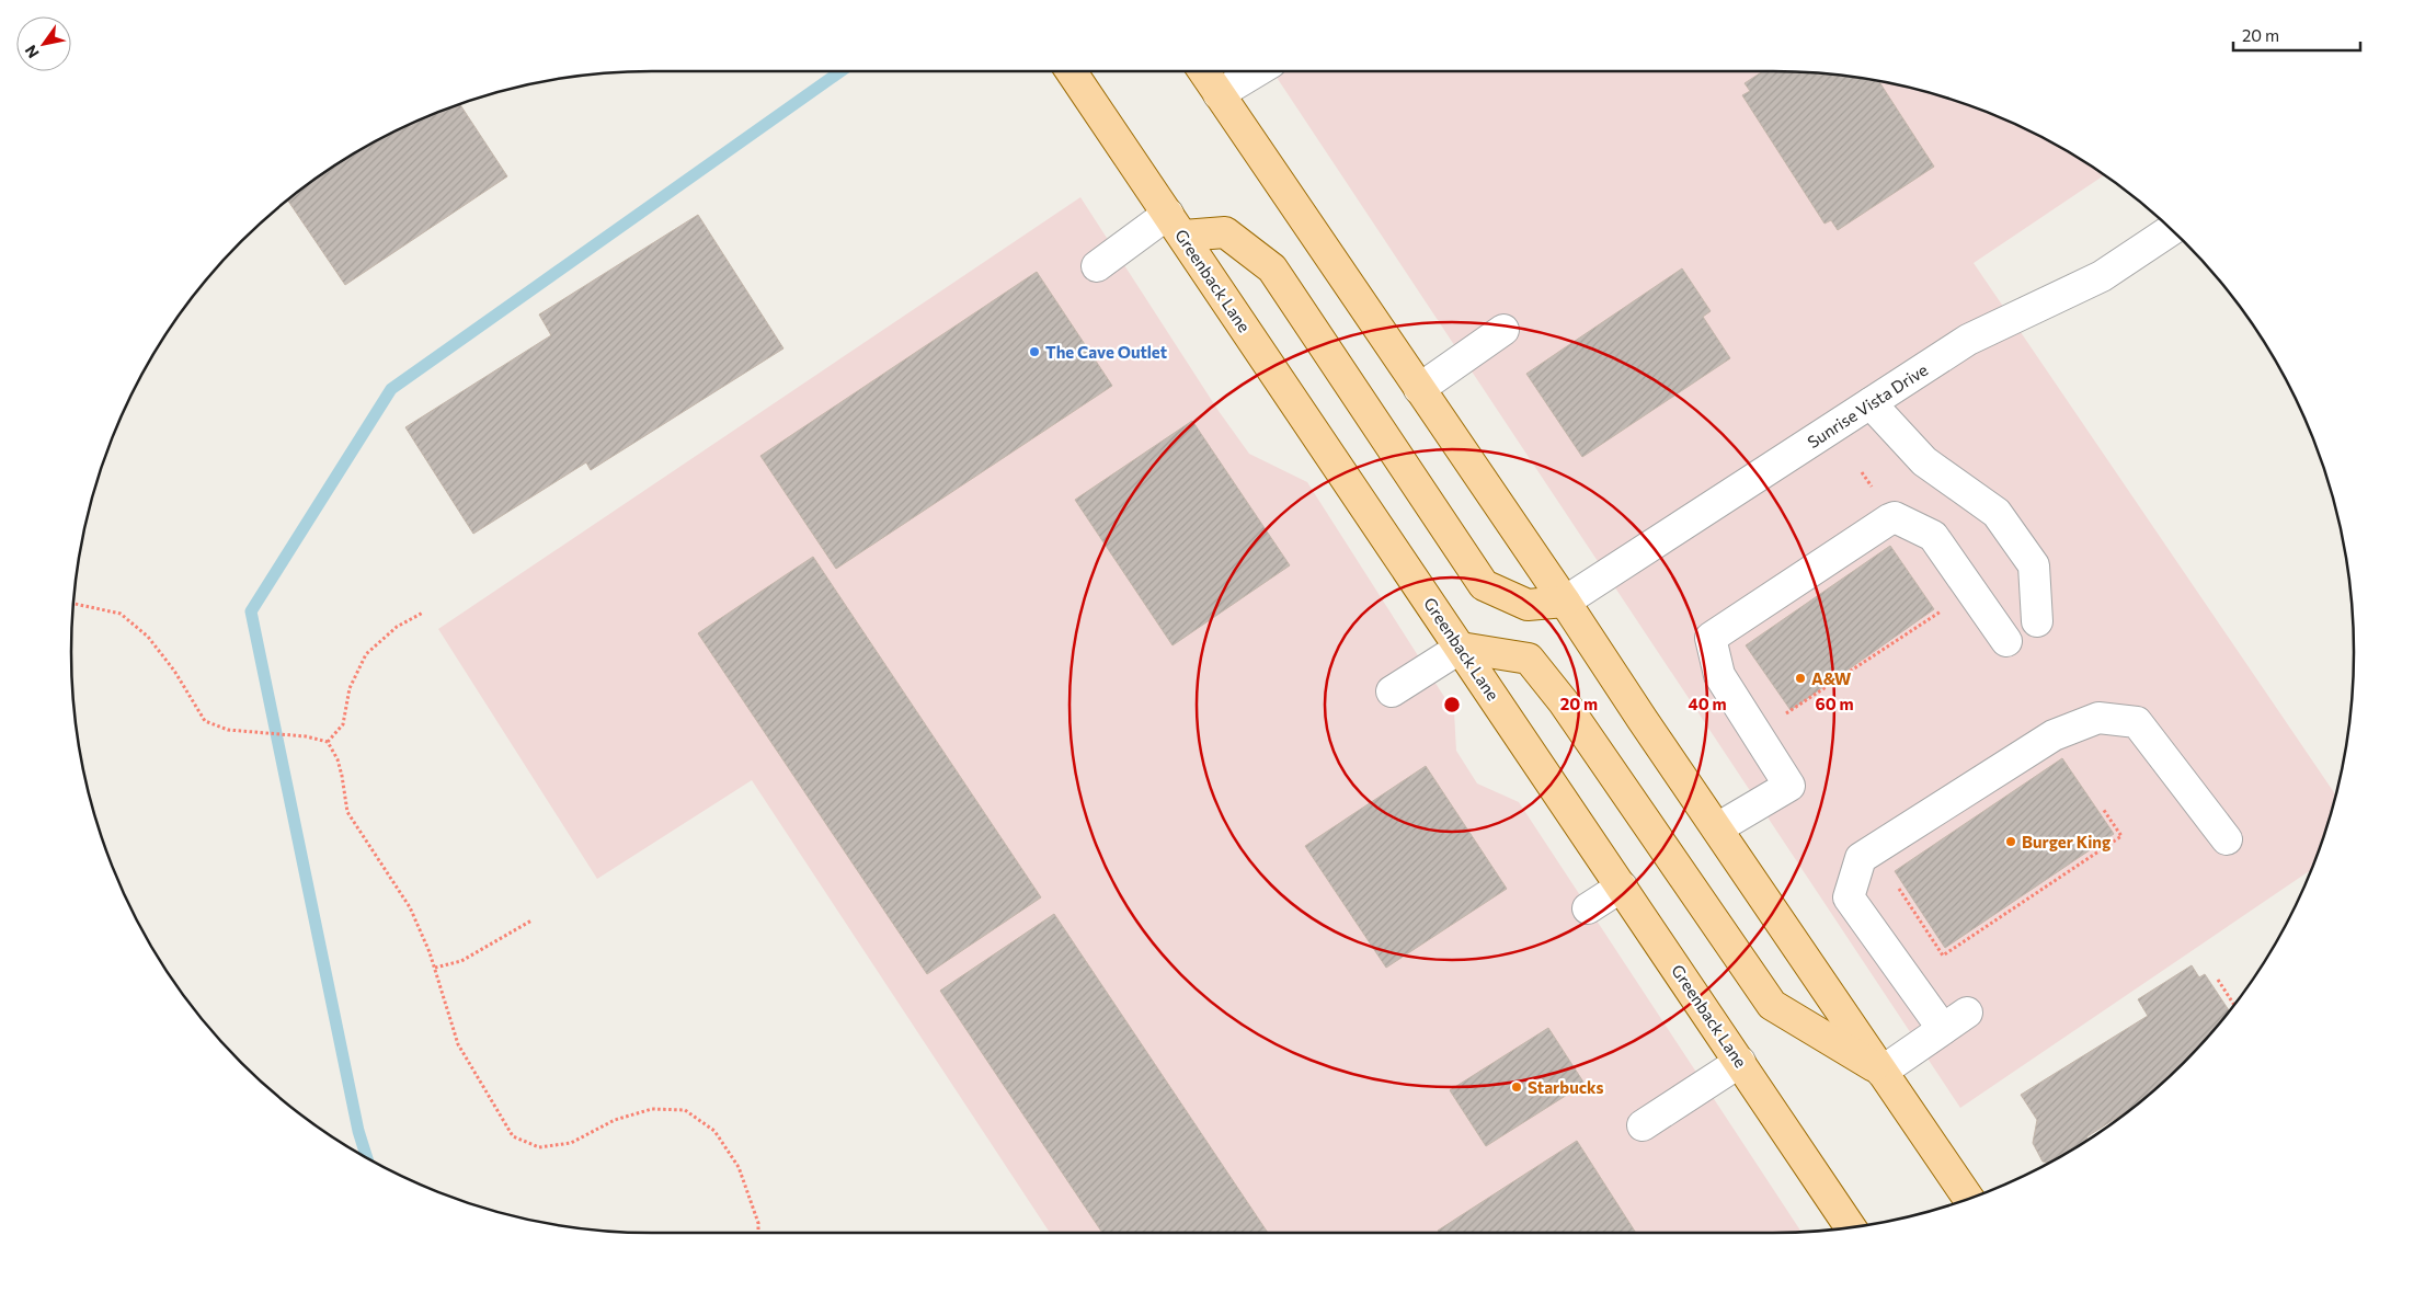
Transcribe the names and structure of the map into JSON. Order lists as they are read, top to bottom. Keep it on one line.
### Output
{"streets":{"main road":["Greenback Lane"],"street":["Sunrise Vista Drive"]},"places":["The Cave Outlet","A&W","Burger King","Starbucks"],"scale_bar":"20 m","north":"bottom left","rings":["20 m","40 m","60 m"]}
